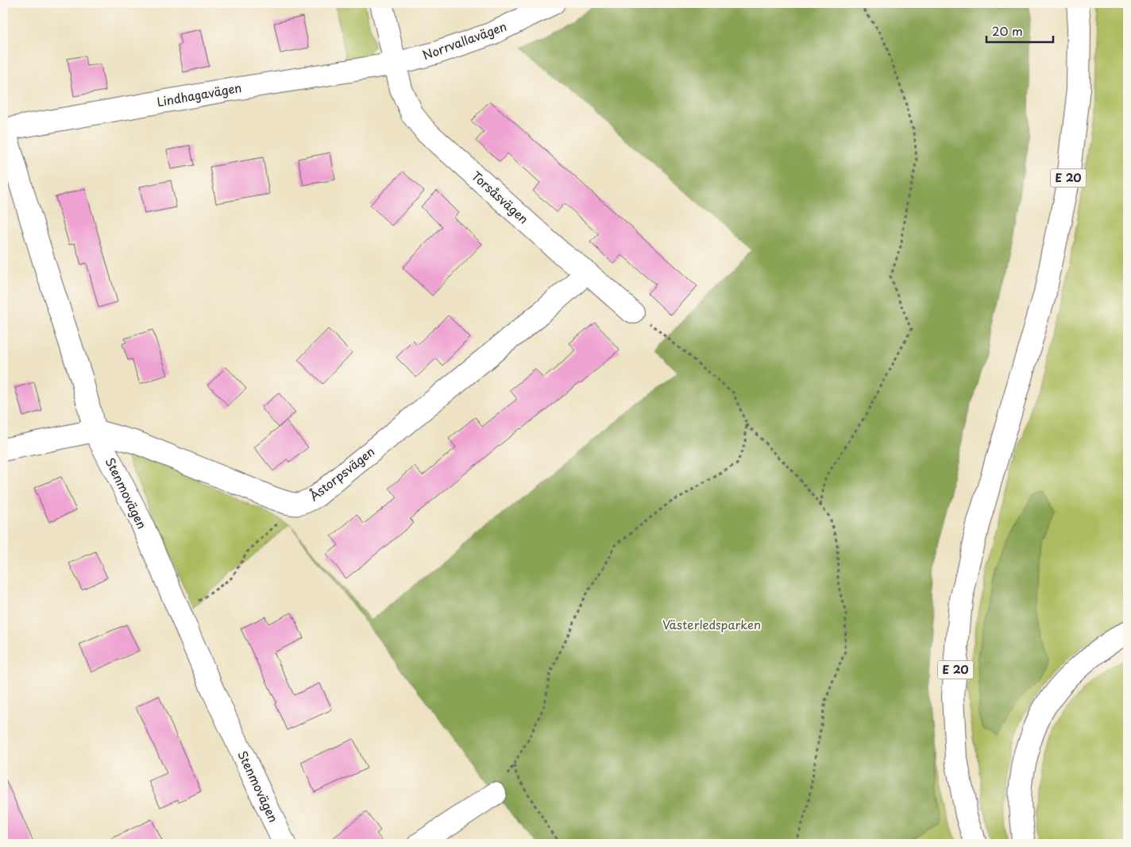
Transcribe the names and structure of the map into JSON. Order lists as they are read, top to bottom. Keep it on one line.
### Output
{"streets":{"main road":["Norrvallavägen","Lindhagavägen","E 20","Torsåsvägen","Åstorpsvägen","Stenmovägen"]},"crossings":[["Norrvallavägen","Lindhagavägen"],["Norrvallavägen","Torsåsvägen"],["Lindhagavägen","Torsåsvägen"],["Lindhagavägen","Stenmovägen"],["Torsåsvägen","Åstorpsvägen"],["Åstorpsvägen","Stenmovägen"]],"parks":["Västerledsparken"],"scale_bar":"20 m"}
